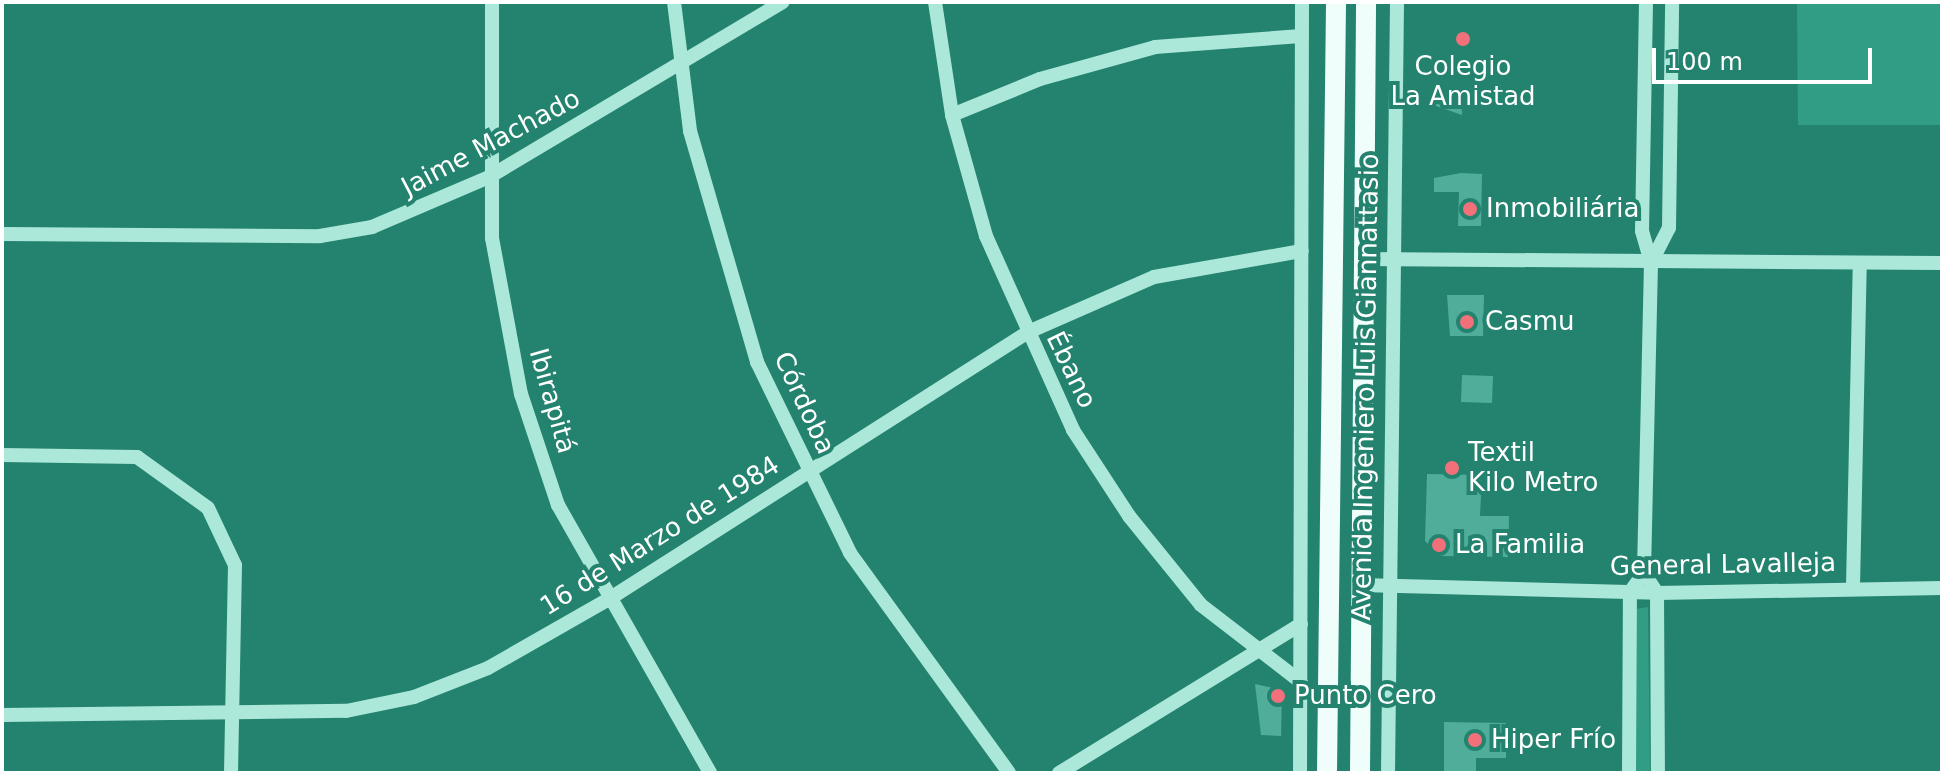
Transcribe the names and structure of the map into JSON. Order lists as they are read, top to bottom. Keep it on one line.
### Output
{"streets":{"main road":["Avenida Ingeniero Luis Giannattasio"],"street":["Jaime Machado","Ébano","Ibirapitá","Córdoba","16 de Marzo de 1984","General Lavalleja"]},"crossings":[["Jaime Machado","Ibirapitá"],["Jaime Machado","Córdoba"],["Ébano","16 de Marzo de 1984"],["Avenida Ingeniero Luis Giannattasio","General Lavalleja"],["Ibirapitá","16 de Marzo de 1984"],["Córdoba","16 de Marzo de 1984"]],"places":["Colegio La Amistad","Inmobiliária","Casmu","Textil Kilo Metro","La Familia","Punto Cero","Hiper Frío"],"scale_bar":"100 m"}
